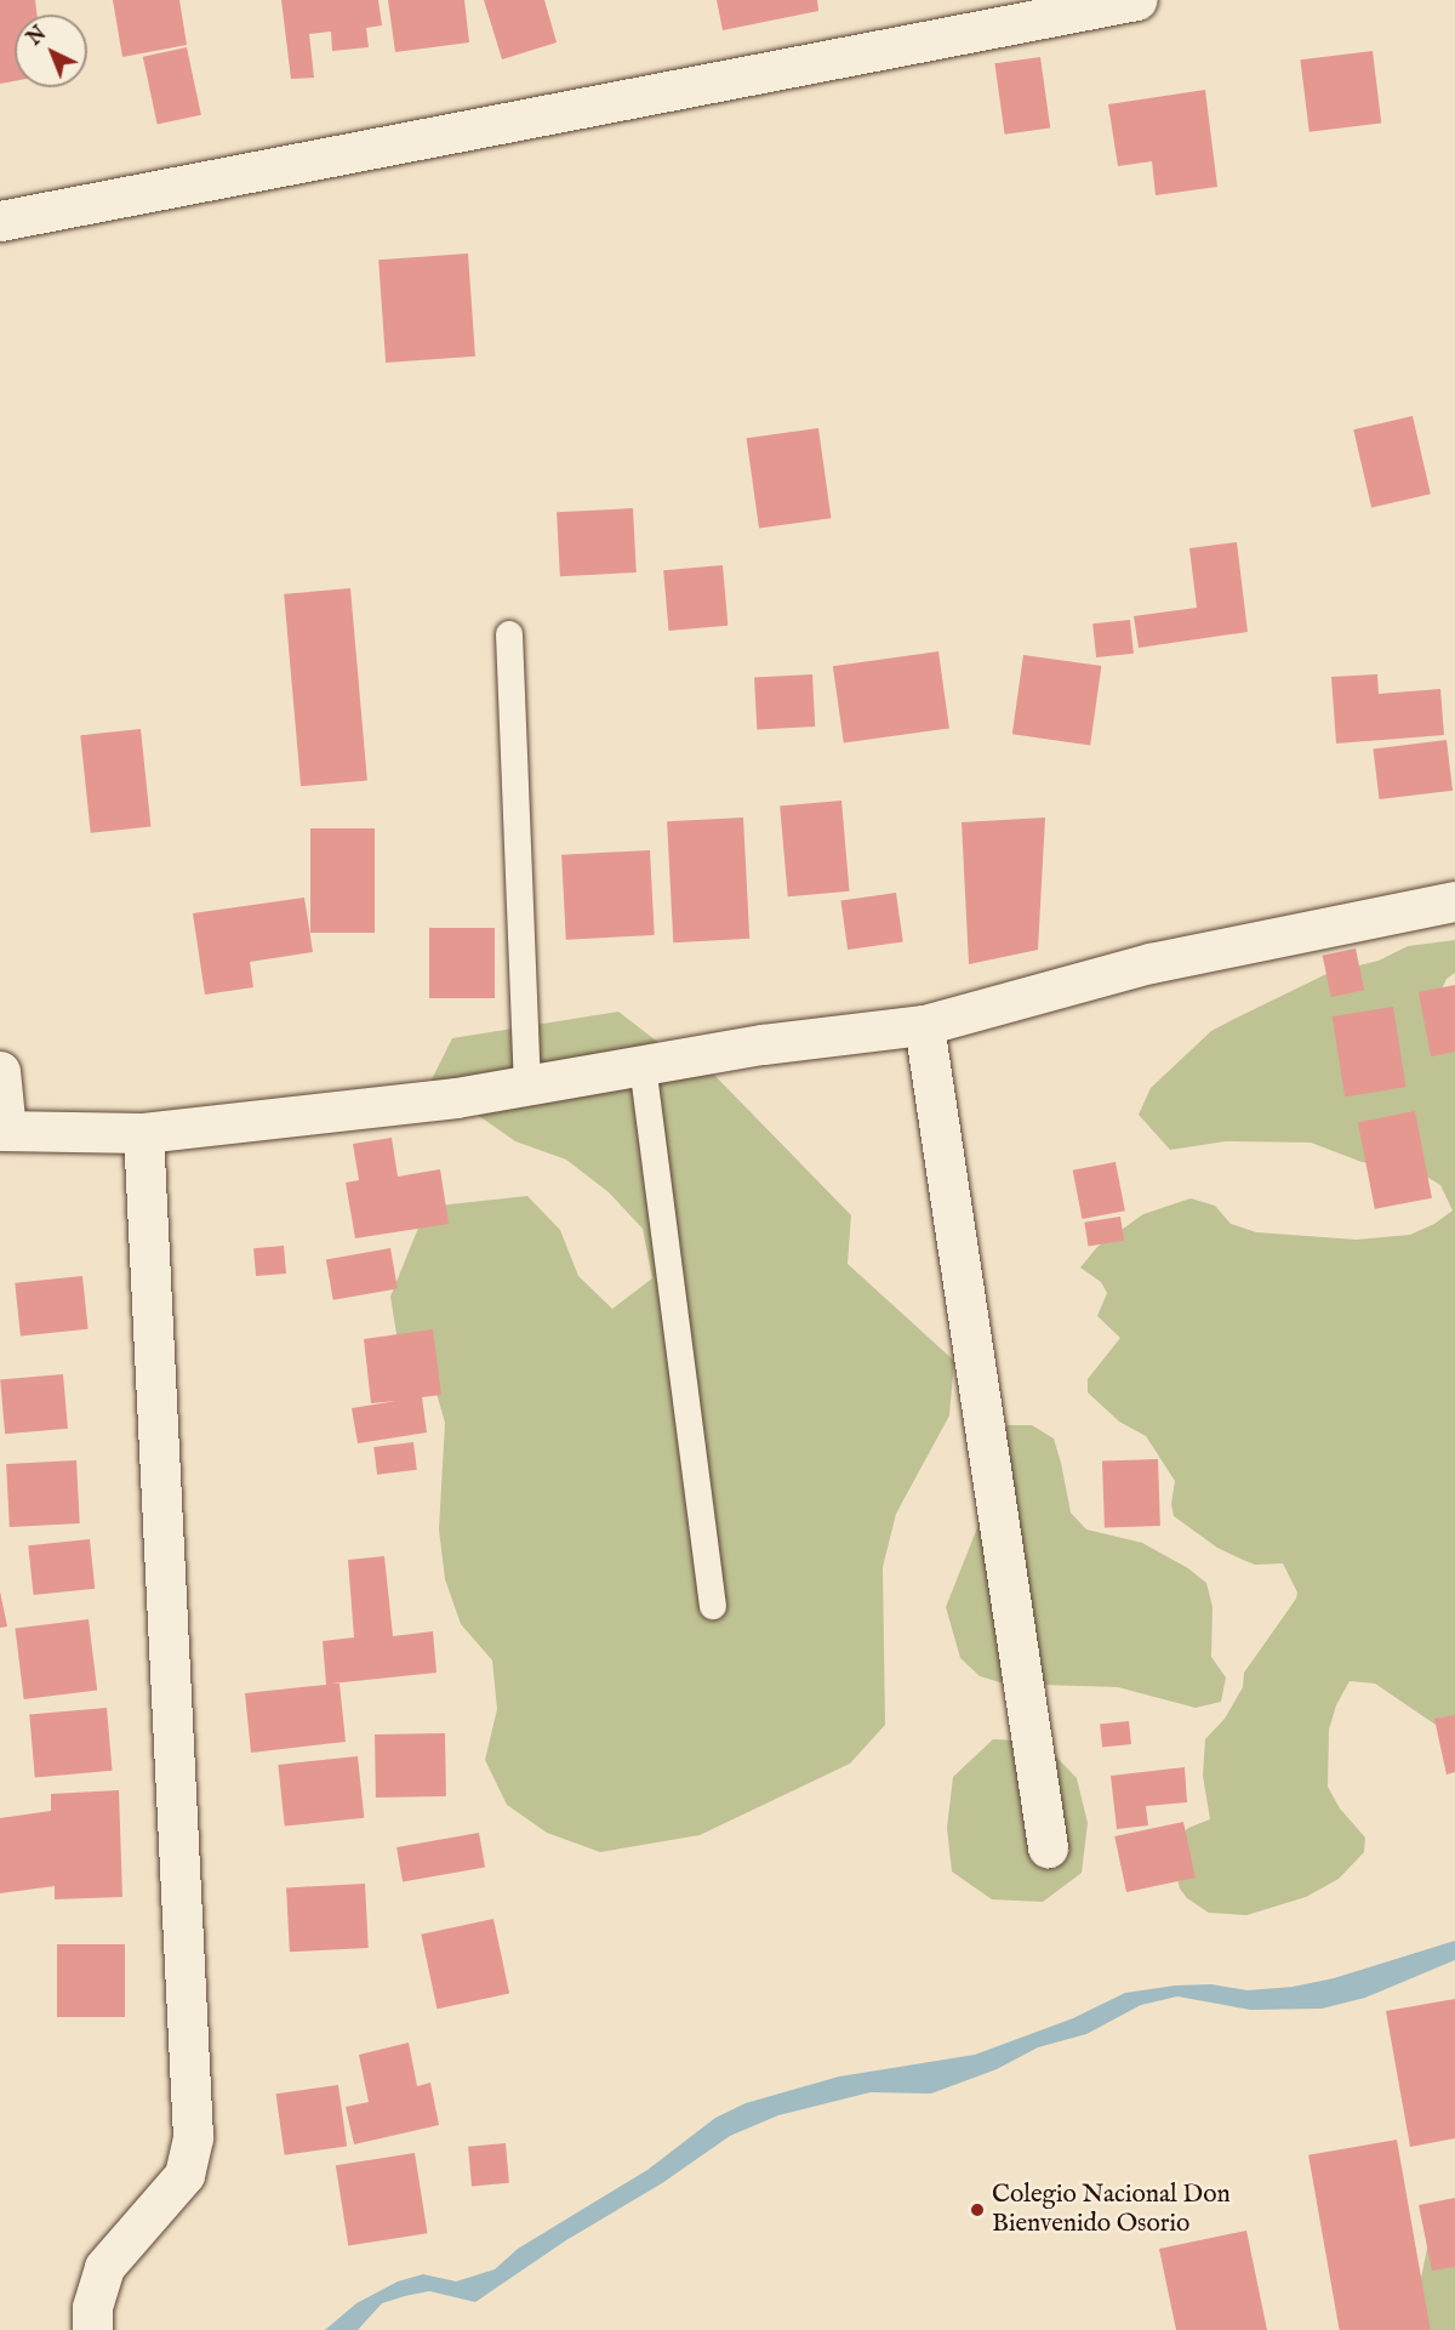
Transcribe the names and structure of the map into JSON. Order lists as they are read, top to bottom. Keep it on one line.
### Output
{"places":["Colegio Nacional Don Bienvenido Osorio"],"north":"top left"}
